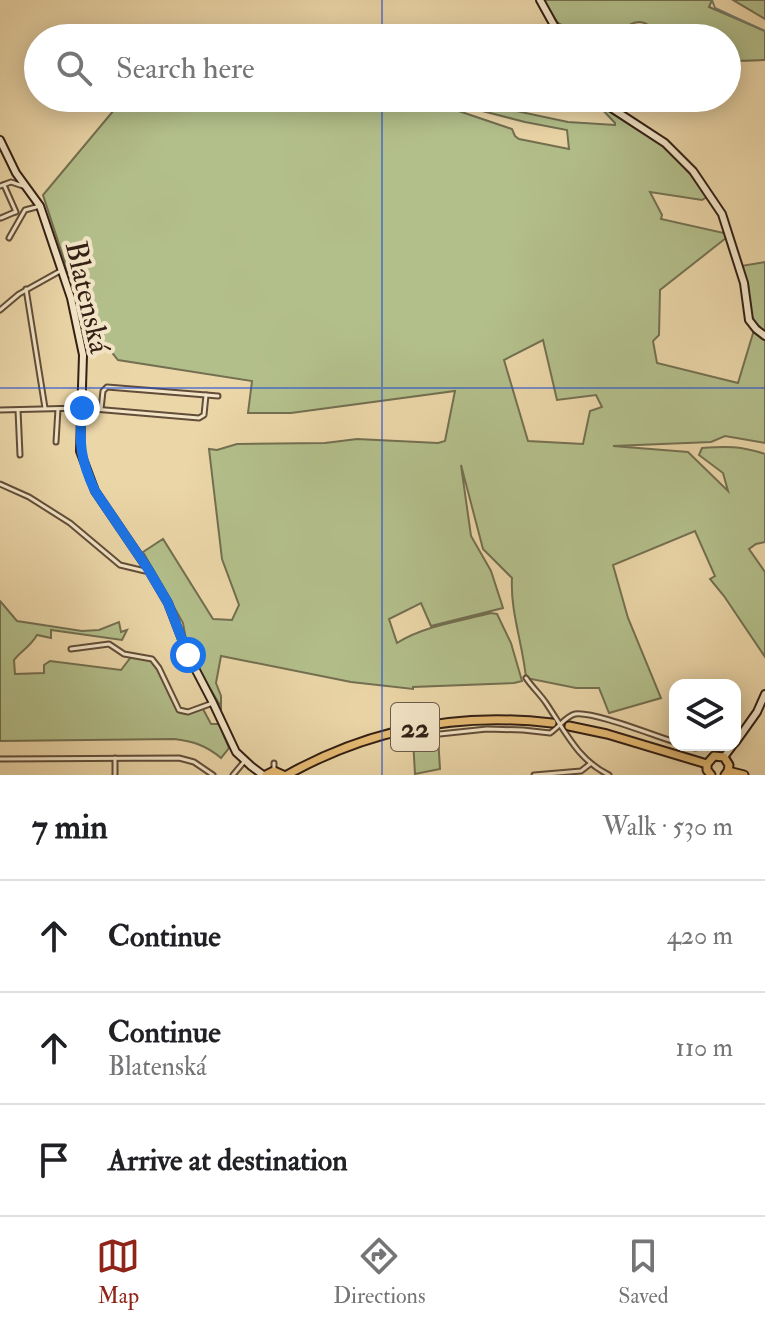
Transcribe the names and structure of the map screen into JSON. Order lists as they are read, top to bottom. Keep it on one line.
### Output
{"streets":{"main road":["22"],"street":["Blatenská"]},"page":{"search":"Search here","heading":["7 min","Walk · 530 m"],"list":[["Continue","420 m"],["Continue","Blatenská","110 m"],"Arrive at destination"],"nav":["Map","Directions","Saved"]}}
